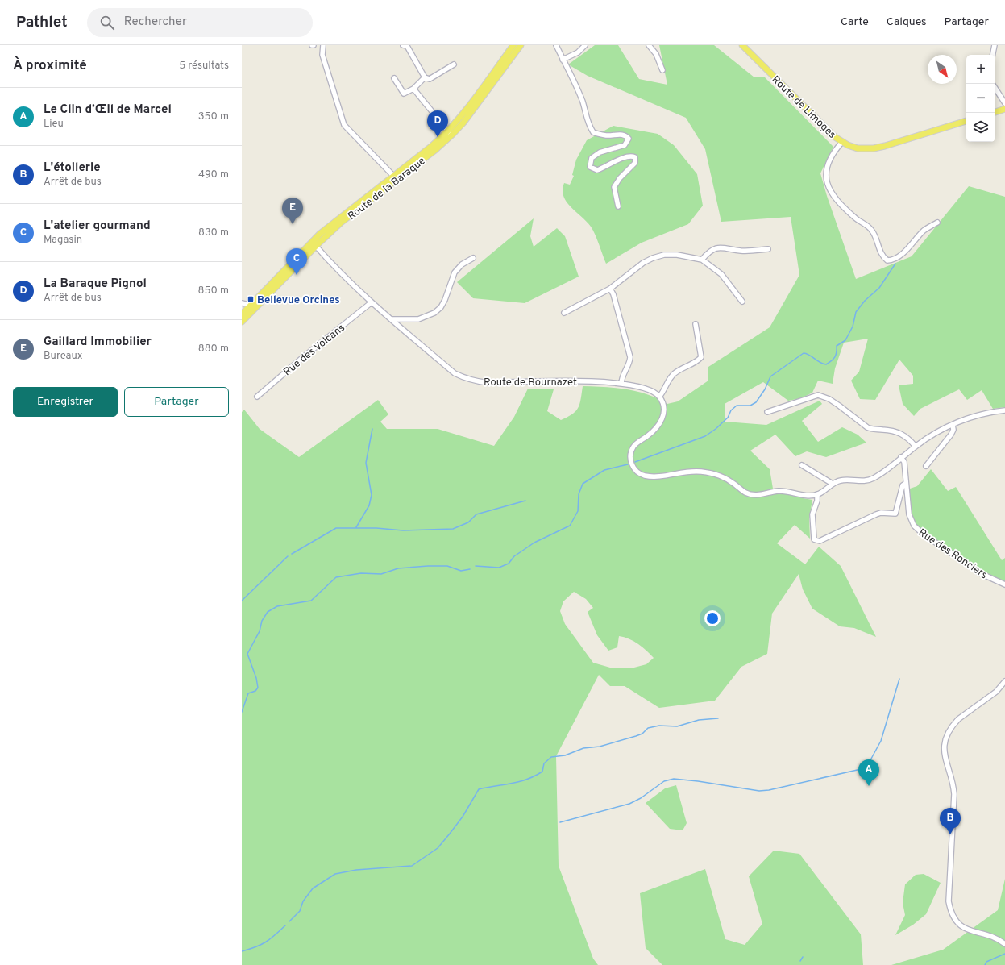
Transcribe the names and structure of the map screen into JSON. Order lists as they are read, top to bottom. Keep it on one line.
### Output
{"streets":{"main road":["Route de Limoges","Route de la Baraque"],"street":["Rue des Volcans","Route de Bournazet","Rue des Ronciers"]},"crossings":[["Route de la Baraque","Route de Bournazet"],["Rue des Volcans","Route de Bournazet"]],"places":{"transit":["Bellevue Orcines"]},"north":"bottom right","page":{"header":"Pathlet","search":"Rechercher","nav":["Carte","Calques","Partager"],"heading":["À proximité","5 résultats"],"map_buttons":["+","−"],"list":[{"mark":"A","name":"Le Clin d’Œil de Marcel","note":"Lieu","value":"350 m"},{"mark":"B","name":"L'étoilerie","note":"Arrêt de bus","value":"490 m"},{"mark":"C","name":"L'atelier gourmand","note":"Magasin","value":"830 m"},{"mark":"D","name":"La Baraque Pignol","note":"Arrêt de bus","value":"850 m"},{"mark":"E","name":"Gaillard Immobilier","note":"Bureaux","value":"880 m"}],"pins":["D","E","C","A","B"],"buttons":["Enregistrer","Partager"]}}
